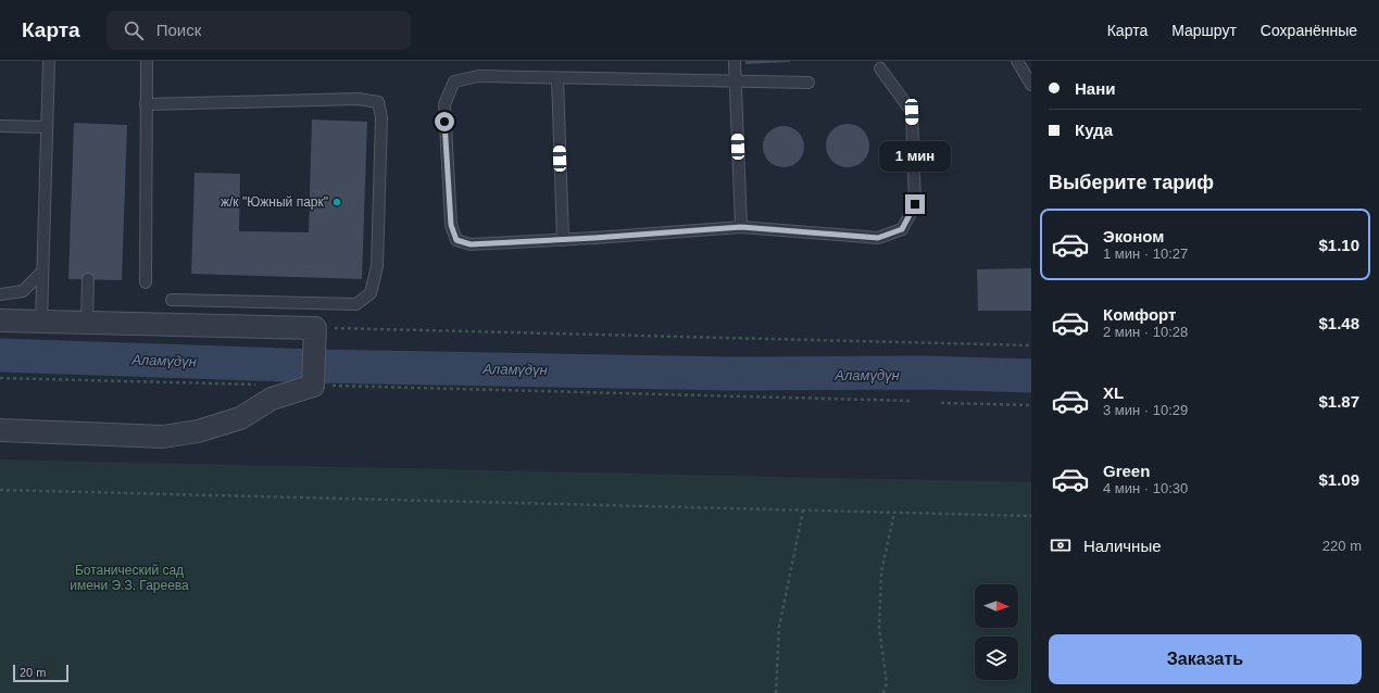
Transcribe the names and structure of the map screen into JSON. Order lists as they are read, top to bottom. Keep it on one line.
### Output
{"water":["Аламүдүн"],"parks":["Ботанический сад имени Э.З. Гареева"],"places":["ж/к \"Южный парк\""],"scale_bar":"20 m","north":"right","page":{"header":"Карта","search":"Поиск","nav":["Карта","Маршрут","Сохранённые"],"banner":["Нани","Куда"],"bubble":"1 мин","heading":"Выберите тариф","list":[{"name":"Эконом","note":"1 мин · 10:27","value":"$1.10"},{"name":"Комфорт","note":"2 мин · 10:28","value":"$1.48"},{"name":"XL","note":"3 мин · 10:29","value":"$1.87"},{"name":"Green","note":"4 мин · 10:30","value":"$1.09"}],"pay":["Наличные","220 m"],"buttons":"Заказать","scale":"20 m"}}
